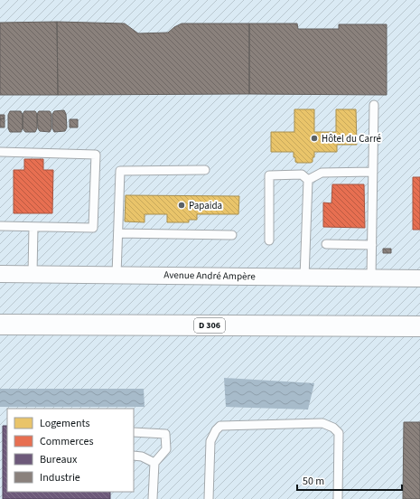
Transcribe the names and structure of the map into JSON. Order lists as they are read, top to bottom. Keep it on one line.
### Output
{"streets":{"main road":["D 306"],"street":["Avenue André Ampère"]},"places":["Hôtel du Carré","Papaida"],"legend":["Logements","Commerces","Bureaux","Industrie"],"scale_bar":"50 m"}
